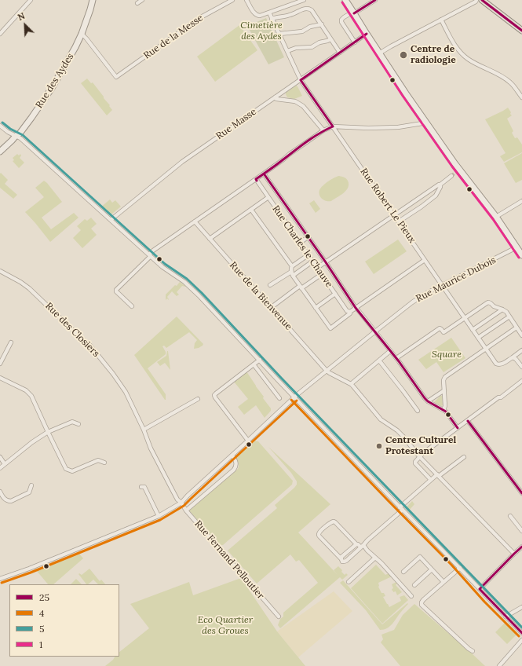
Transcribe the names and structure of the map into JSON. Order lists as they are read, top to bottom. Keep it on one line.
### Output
{"streets":{"main road":["Rue des Aydes"],"street":["Rue de la Messe","Rue Masse","Rue Robert Le Pieux","Rue Charles le Chauve","Rue Maurice Dubois","Rue de la Bienvenue","Rue des Closiers","Rue Fernand Pelloutier"]},"crossings":[["Rue de la Messe","Rue des Aydes"],["Rue Masse","Rue Robert Le Pieux"],["Rue Robert Le Pieux","Rue Maurice Dubois"],["Rue Charles le Chauve","Rue Maurice Dubois"],["Rue Maurice Dubois","Rue de la Bienvenue"],["Rue Maurice Dubois","Rue des Closiers"],["Rue Maurice Dubois","Rue Fernand Pelloutier"],["Rue des Closiers","Rue Fernand Pelloutier"]],"parks":["Cimetière des Aydes","Square","Eco Quartier des Groues"],"places":["Centre de radiologie","Centre Culturel Protestant"],"lines":["transit line 25","transit line 1","transit line 5","transit line 4"],"legend":["25","4","5","1"],"north":"top left"}
